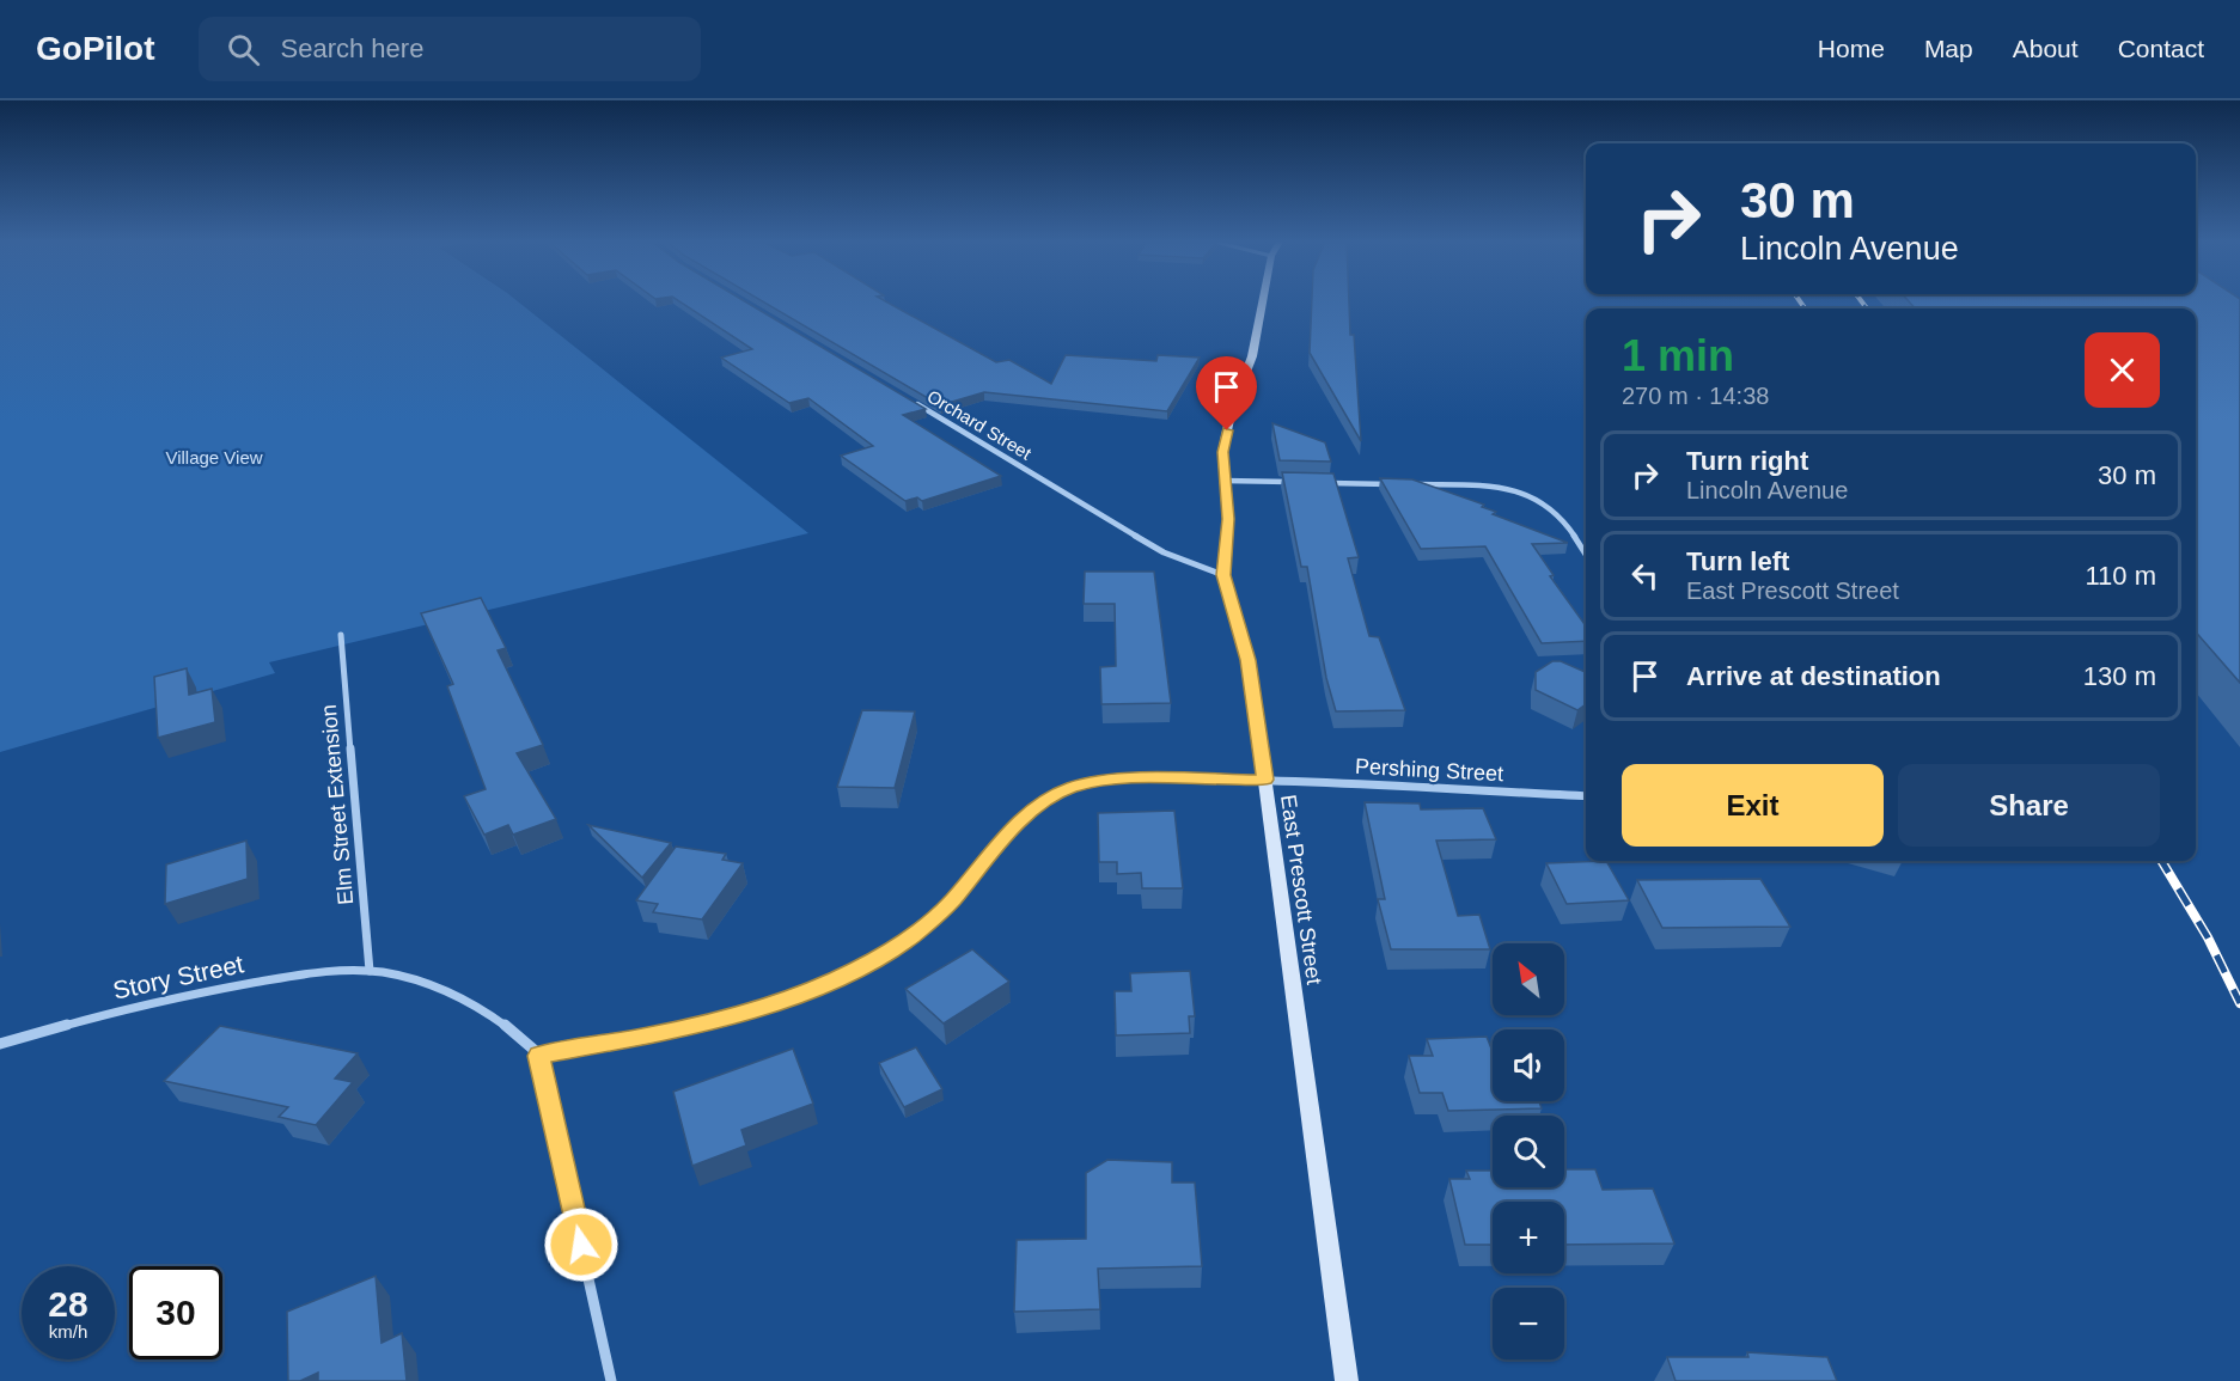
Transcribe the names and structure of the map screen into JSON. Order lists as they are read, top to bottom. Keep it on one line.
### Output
{"streets":{"main road":["East Prescott Street"],"street":["Orchard Street","Pershing Street","Elm Street Extension","Story Street"]},"crossings":[["Orchard Street","East Prescott Street"],["Pershing Street","East Prescott Street"],["Pershing Street","Story Street"],["Elm Street Extension","Story Street"]],"parks":["Village View"],"north":"top left","page":{"header":"GoPilot","search":"Search here","nav":["Home","Map","About","Contact"],"turn":["30 m","Lincoln Avenue"],"heading":["1 min","270 m · 14:38"],"list":[{"name":"Turn right","note":"Lincoln Avenue","value":"30 m"},{"name":"Turn left","note":"East Prescott Street","value":"110 m"},{"name":"Arrive at destination","value":"130 m"}],"buttons":["Exit","Share"],"map_buttons":["+","−"],"speed":"28 km/h","limit":"30"}}
